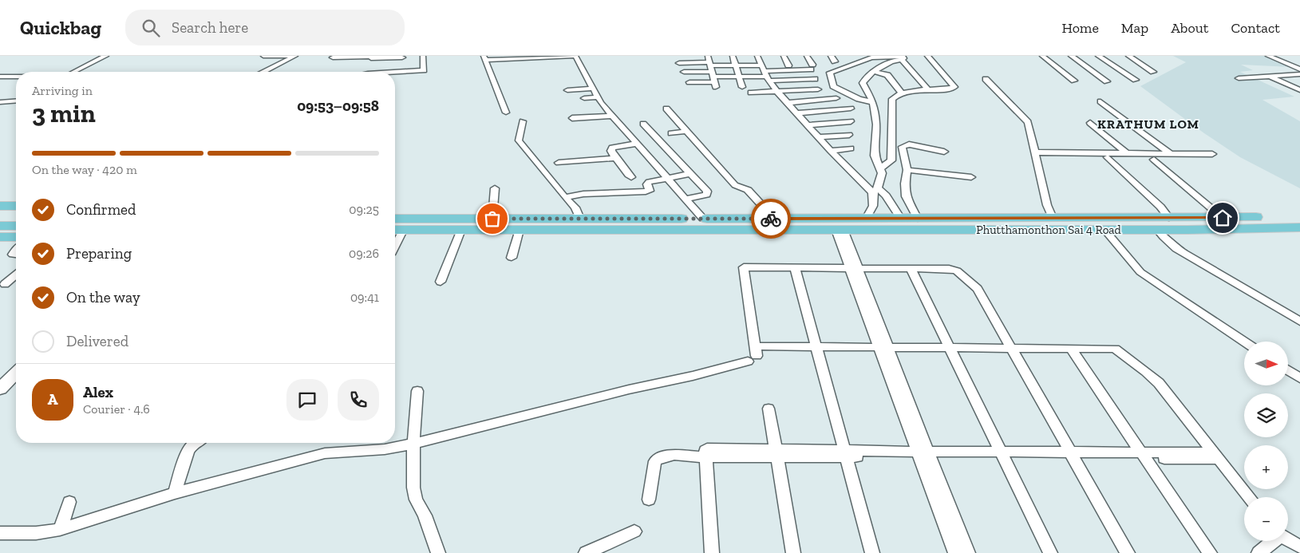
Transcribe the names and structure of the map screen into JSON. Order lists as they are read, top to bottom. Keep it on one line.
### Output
{"streets":{"main road":["Phutthamonthon Sai 4 Road"]},"districts":["KRATHUM LOM"],"north":"right","page":{"header":"Quickbag","search":"Search here","nav":["Home","Map","About","Contact"],"heading":["3 min","Arriving in","09:53–09:58"],"panel":["Alex","Courier · 4.6"],"bar":"On the way · 420 m","list":[["Confirmed","09:25"],["Preparing","09:26"],["On the way","09:41"],"Delivered"],"map_buttons":["+","−"],"round":"A"}}
